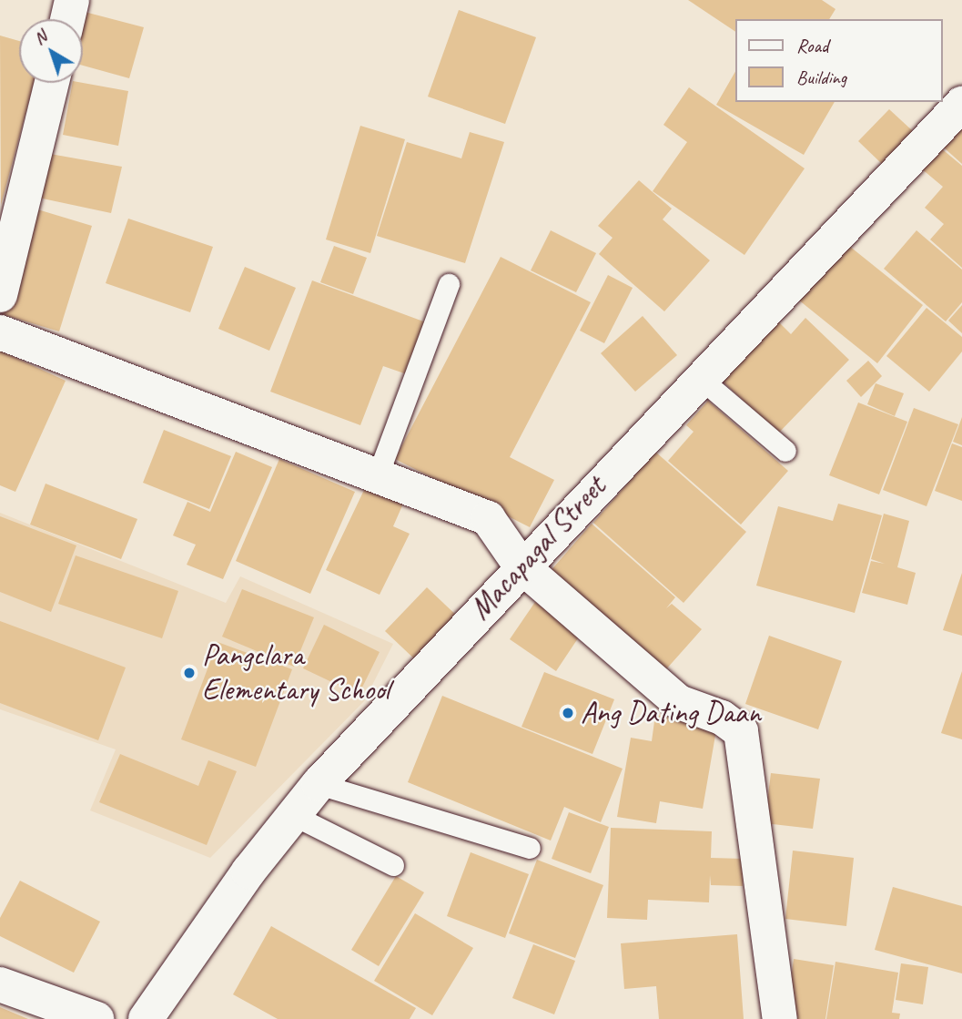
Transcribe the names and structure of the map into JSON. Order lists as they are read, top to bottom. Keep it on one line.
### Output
{"streets":{"street":["Macapagal Street"]},"places":["Pangclara Elementary School","Ang Dating Daan"],"legend":["Road","Building"],"north":"top left"}
